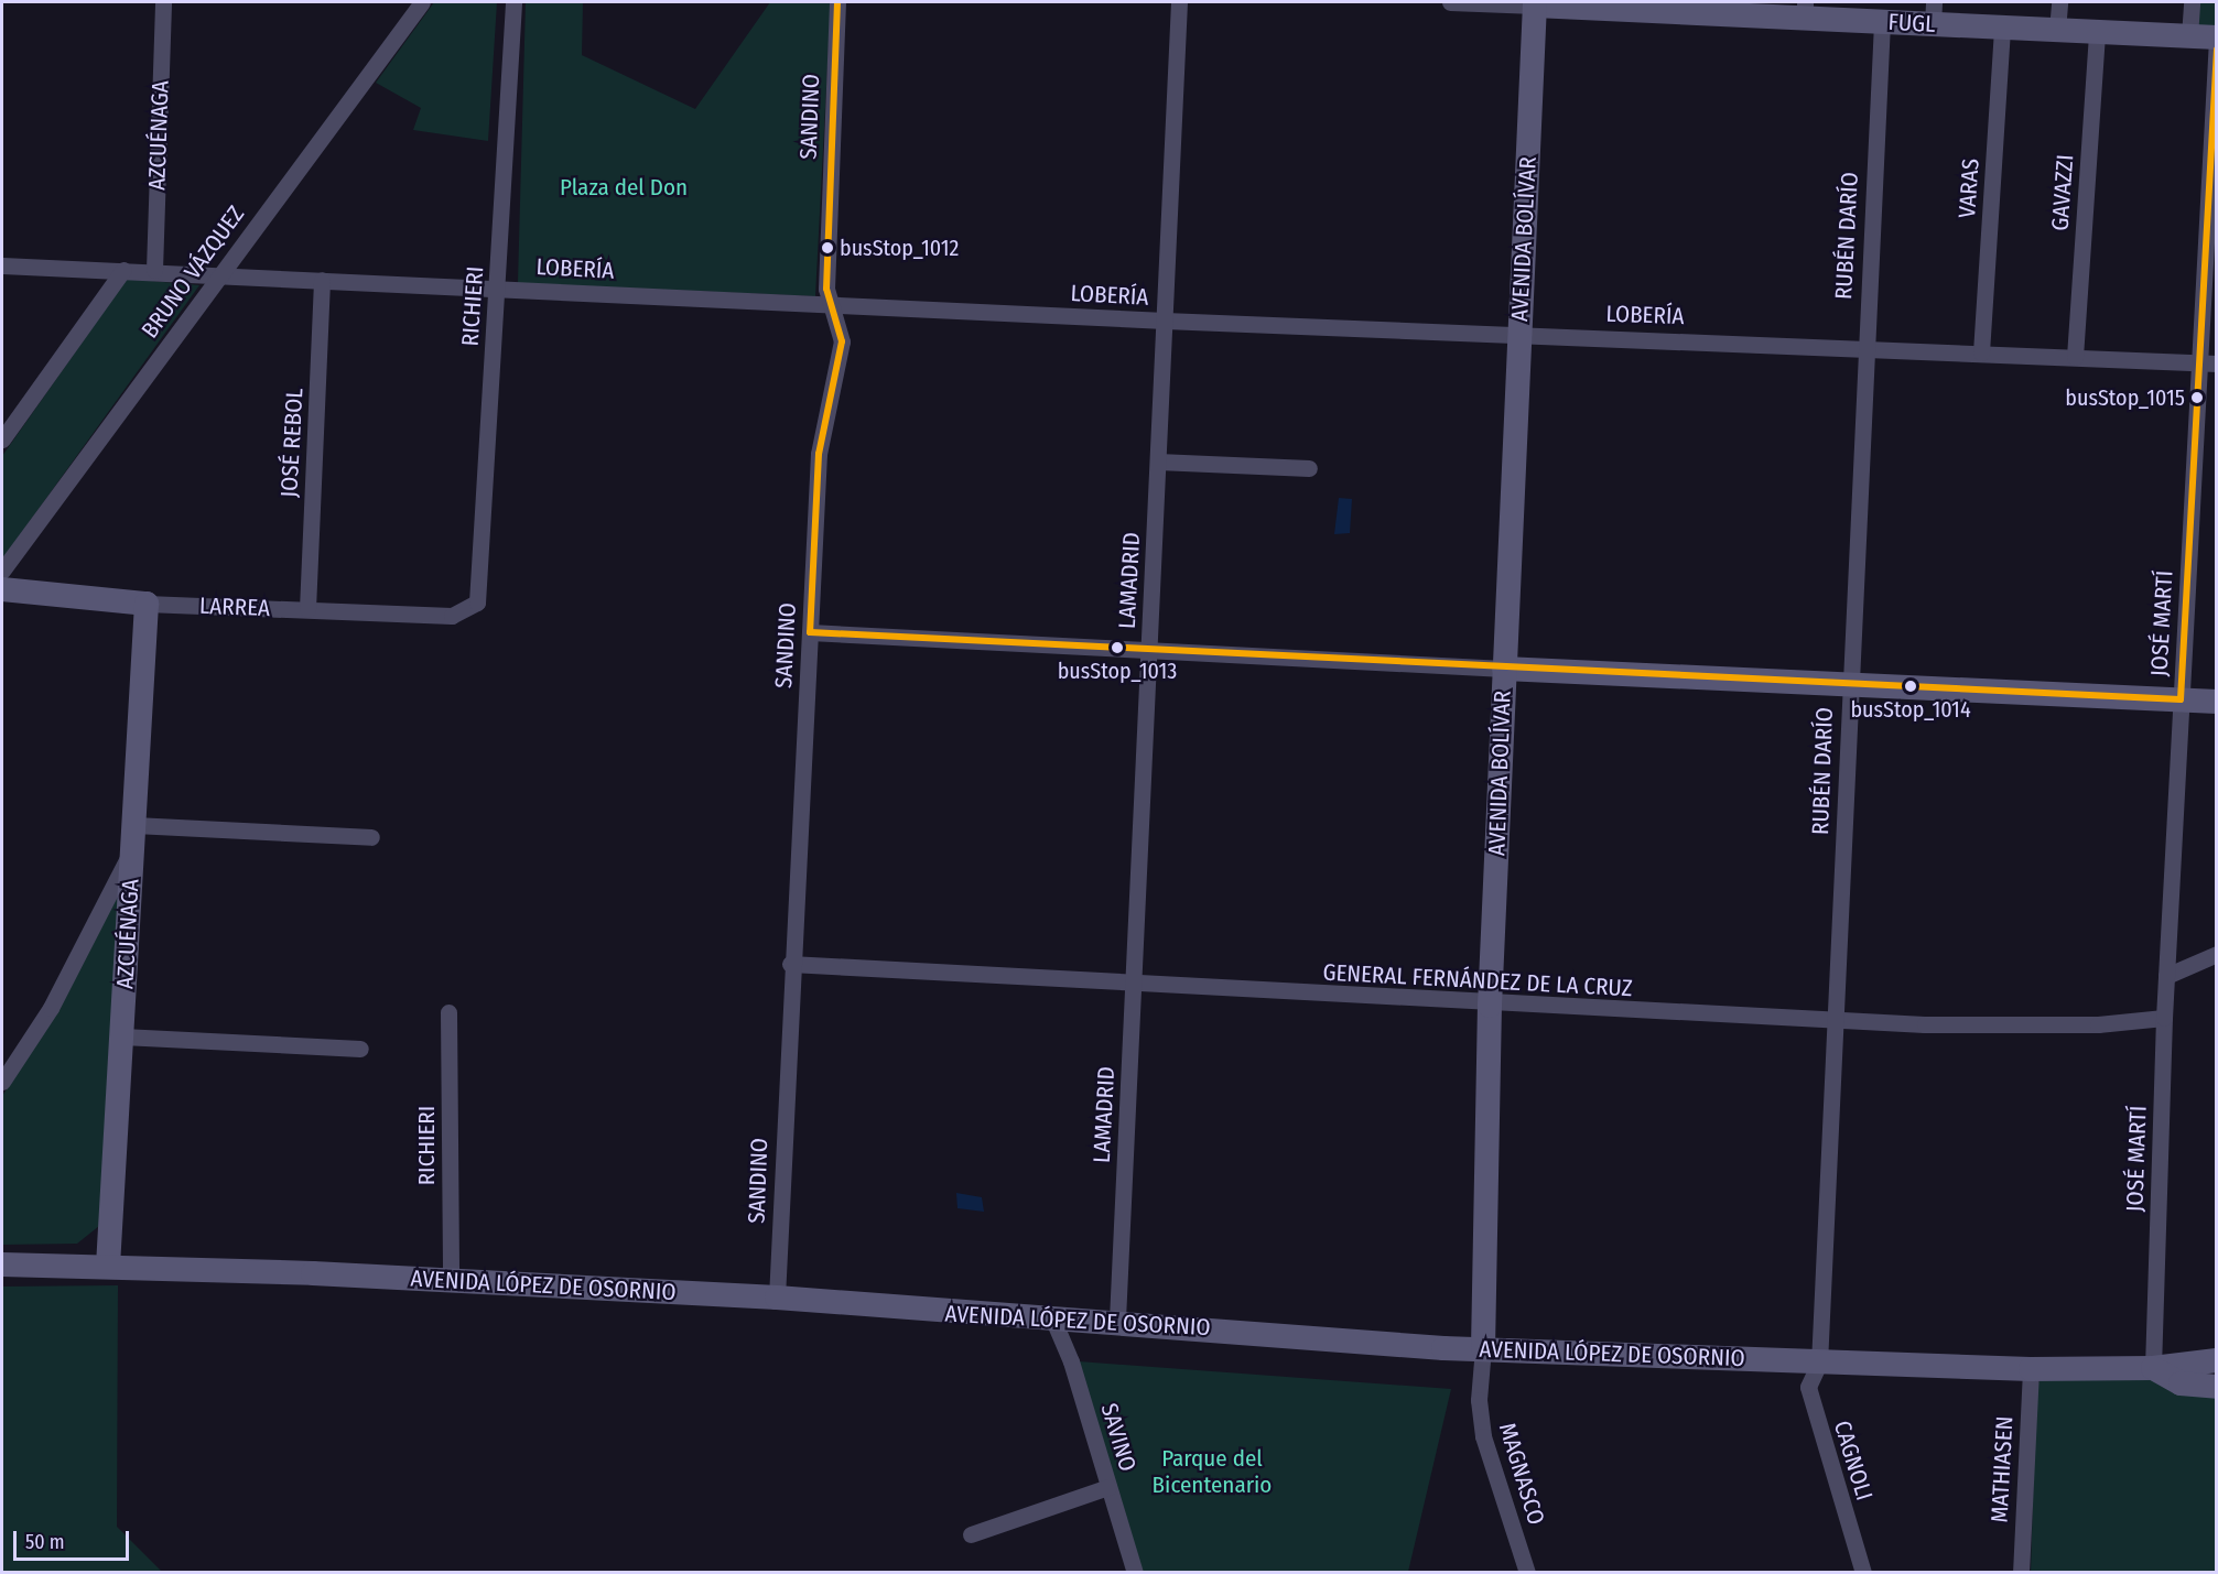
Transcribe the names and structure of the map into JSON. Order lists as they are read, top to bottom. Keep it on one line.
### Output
{"streets":{"main road":["FUGL","AZCUÉNAGA","AVENIDA BOLÍVAR","LARREA","AVENIDA LÓPEZ DE OSORNIO"],"street":["SANDINO","VARAS","GAVAZZI","RUBÉN DARÍO","LOBERÍA","BRUNO VÁZQUEZ","RICHIERI","JOSÉ REBOL","LAMADRID","JOSÉ MARTÍ","GENERAL FERNÁNDEZ DE LA CRUZ","SAVINO","CAGNOLI","MATHIASEN","MAGNASCO"]},"crossings":[["FUGL","VARAS"],["FUGL","GAVAZZI"],["FUGL","RUBÉN DARÍO"],["FUGL","AVENIDA BOLÍVAR"],["FUGL","JOSÉ MARTÍ"],["SANDINO","LOBERÍA"],["SANDINO","GENERAL FERNÁNDEZ DE LA CRUZ"],["SANDINO","AVENIDA LÓPEZ DE OSORNIO"],["AZCUÉNAGA","LOBERÍA"],["AZCUÉNAGA","LARREA"],["AZCUÉNAGA","AVENIDA LÓPEZ DE OSORNIO"],["VARAS","LOBERÍA"],["GAVAZZI","LOBERÍA"],["RUBÉN DARÍO","LOBERÍA"],["RUBÉN DARÍO","GENERAL FERNÁNDEZ DE LA CRUZ"],["RUBÉN DARÍO","AVENIDA LÓPEZ DE OSORNIO"],["RUBÉN DARÍO","CAGNOLI"],["AVENIDA BOLÍVAR","LOBERÍA"],["AVENIDA BOLÍVAR","GENERAL FERNÁNDEZ DE LA CRUZ"],["AVENIDA BOLÍVAR","AVENIDA LÓPEZ DE OSORNIO"],["AVENIDA BOLÍVAR","MAGNASCO"],["LOBERÍA","BRUNO VÁZQUEZ"],["LOBERÍA","RICHIERI"],["LOBERÍA","JOSÉ REBOL"],["LOBERÍA","LAMADRID"],["LOBERÍA","JOSÉ MARTÍ"],["RICHIERI","LARREA"],["RICHIERI","AVENIDA LÓPEZ DE OSORNIO"],["JOSÉ REBOL","LARREA"],["LAMADRID","GENERAL FERNÁNDEZ DE LA CRUZ"],["LAMADRID","AVENIDA LÓPEZ DE OSORNIO"],["JOSÉ MARTÍ","GENERAL FERNÁNDEZ DE LA CRUZ"],["JOSÉ MARTÍ","AVENIDA LÓPEZ DE OSORNIO"],["AVENIDA LÓPEZ DE OSORNIO","SAVINO"],["AVENIDA LÓPEZ DE OSORNIO","CAGNOLI"],["AVENIDA LÓPEZ DE OSORNIO","MATHIASEN"],["AVENIDA LÓPEZ DE OSORNIO","MAGNASCO"]],"parks":["Plaza del Don","Parque del Bicentenario"],"places":["busStop_1012","busStop_1015","busStop_1013","busStop_1014"],"scale_bar":"50 m"}
